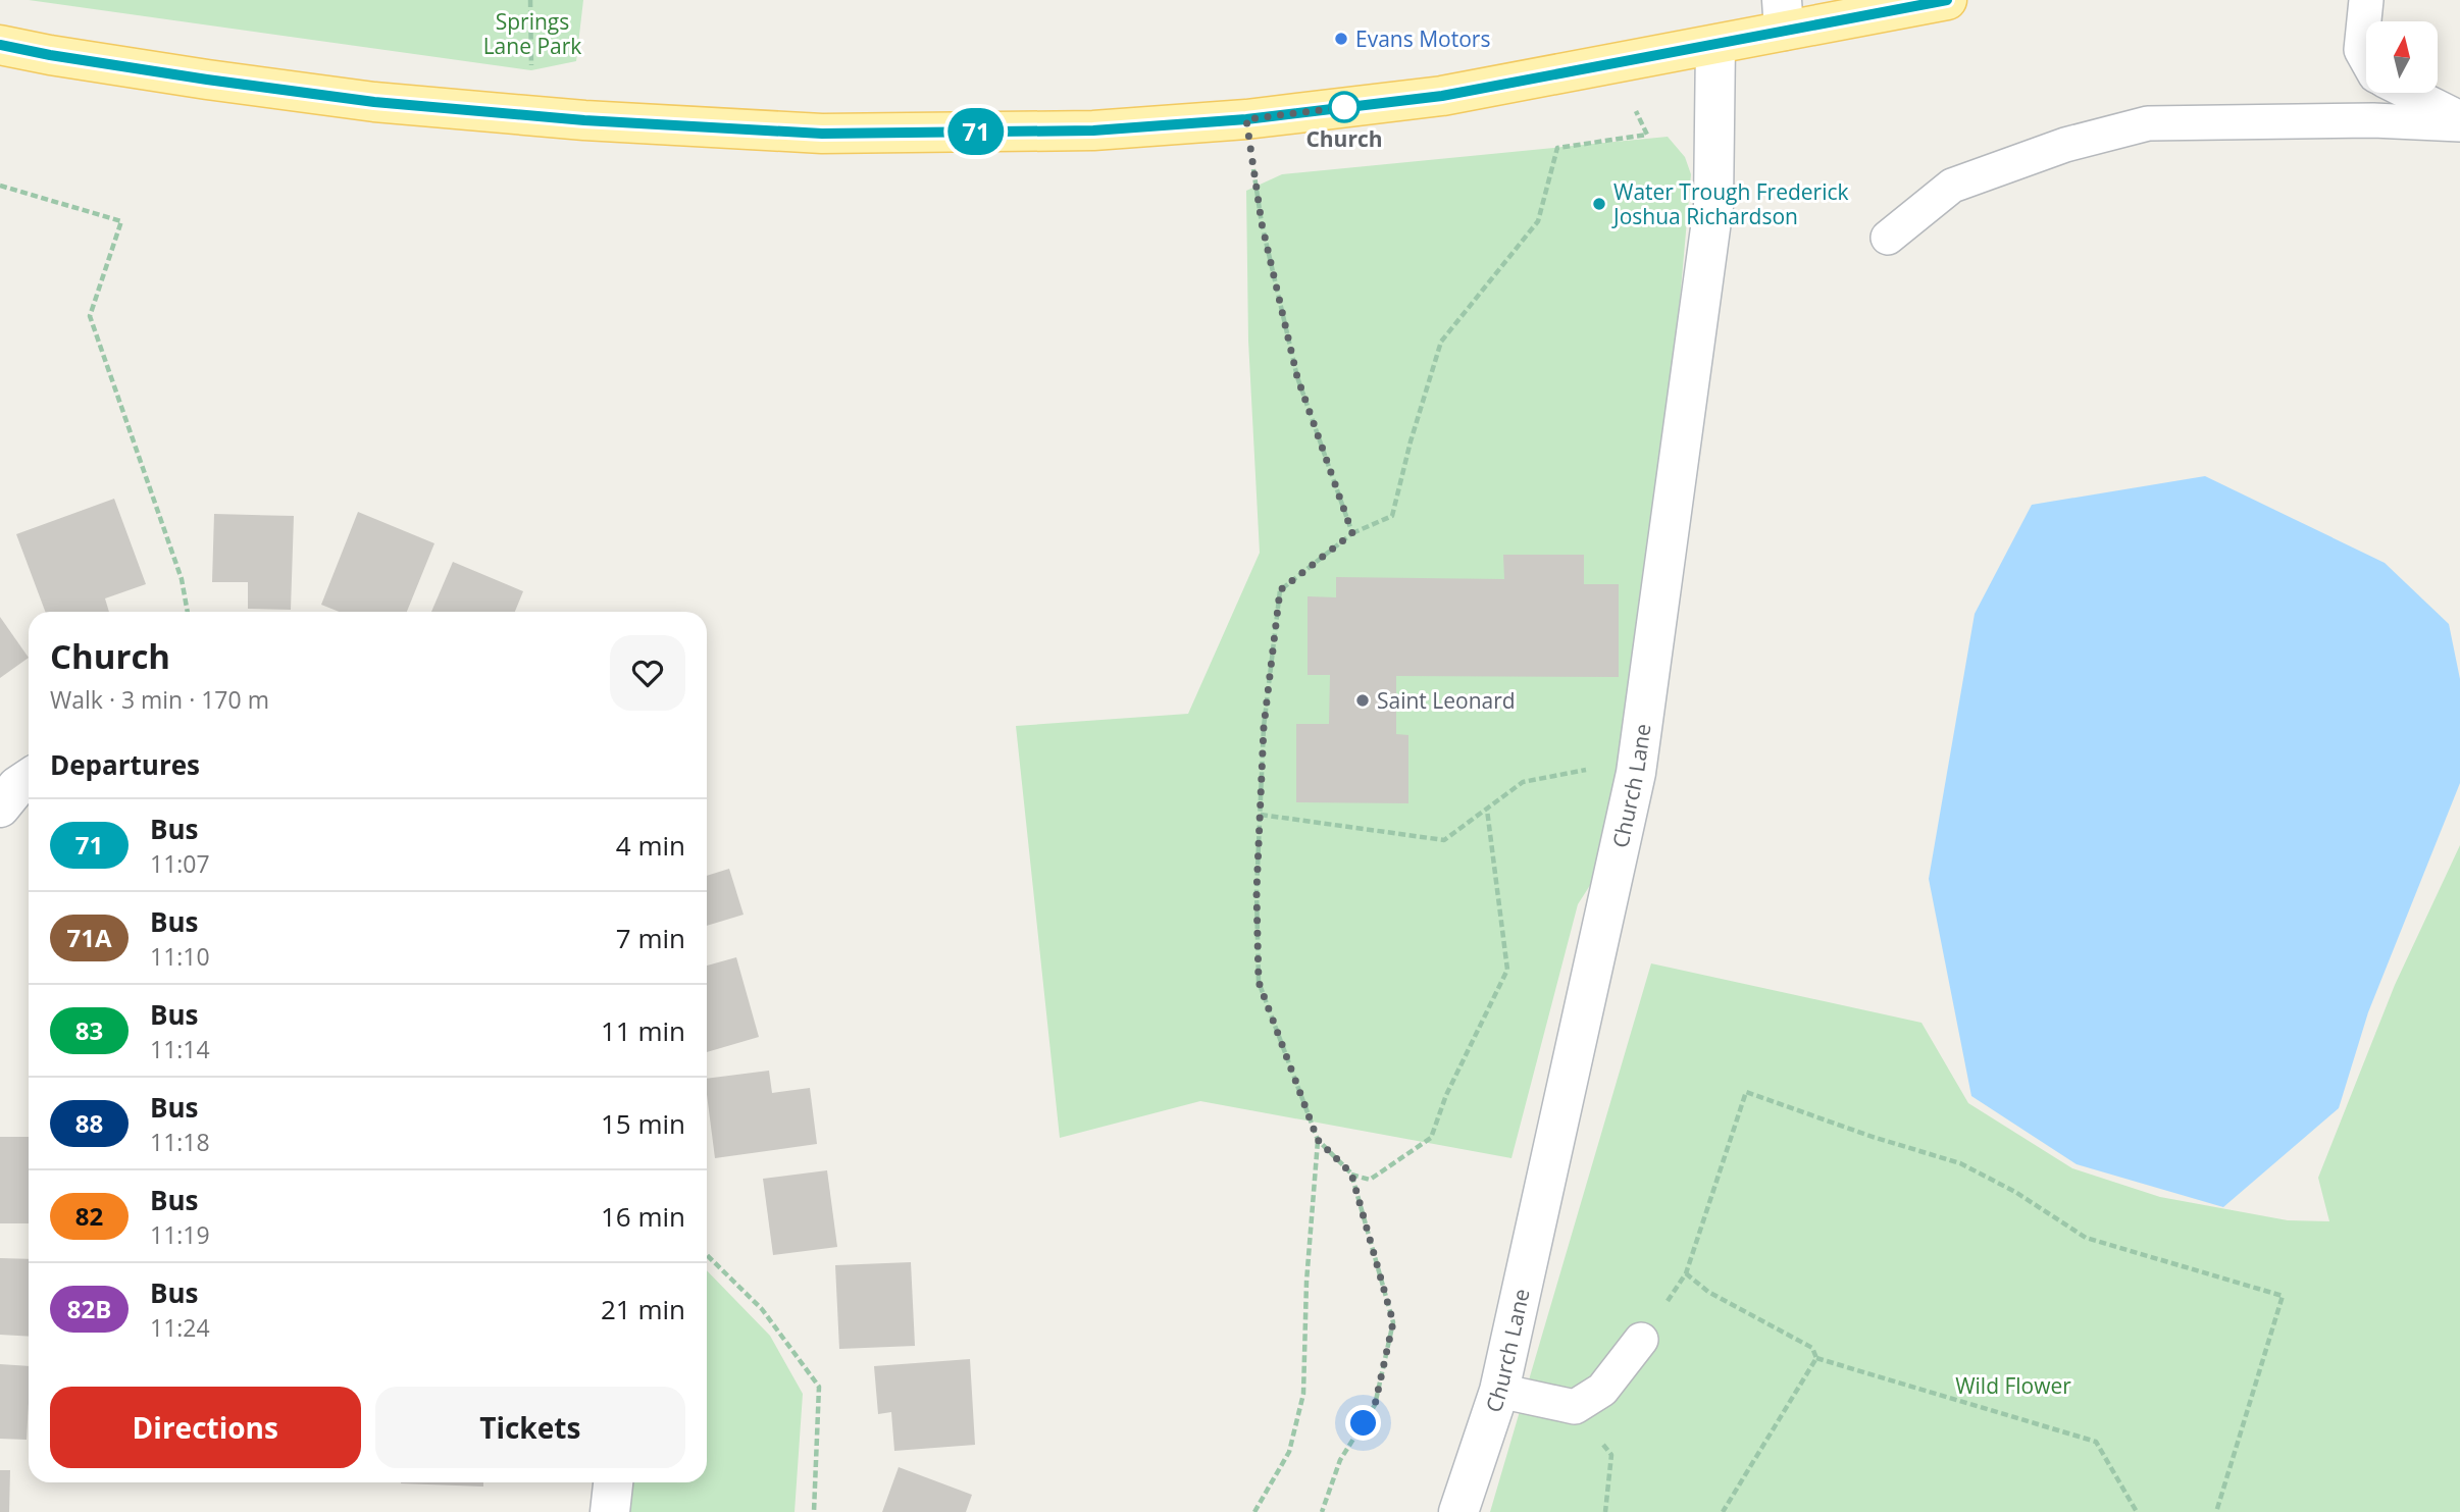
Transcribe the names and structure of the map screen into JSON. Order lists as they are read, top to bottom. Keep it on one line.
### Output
{"streets":{"street":["Church Lane"]},"parks":["Springs Lane Park","Wild Flower"],"places":["Evans Motors","Church","Water Trough Frederick Joshua Richardson","Saint Leonard"],"lines":["bus line 71"],"north":"top","page":{"on_map":"71","heading":[["Church","Walk · 3 min · 170 m"],"Departures"],"list":[{"mark":"71","name":"Bus","note":"11:07","value":"4 min"},{"mark":"71A","name":"Bus","note":"11:10","value":"7 min"},{"mark":"83","name":"Bus","note":"11:14","value":"11 min"},{"mark":"88","name":"Bus","note":"11:18","value":"15 min"},{"mark":"82","name":"Bus","note":"11:19","value":"16 min"},{"mark":"82B","name":"Bus","note":"11:24","value":"21 min"}],"buttons":["Directions","Tickets"]}}
